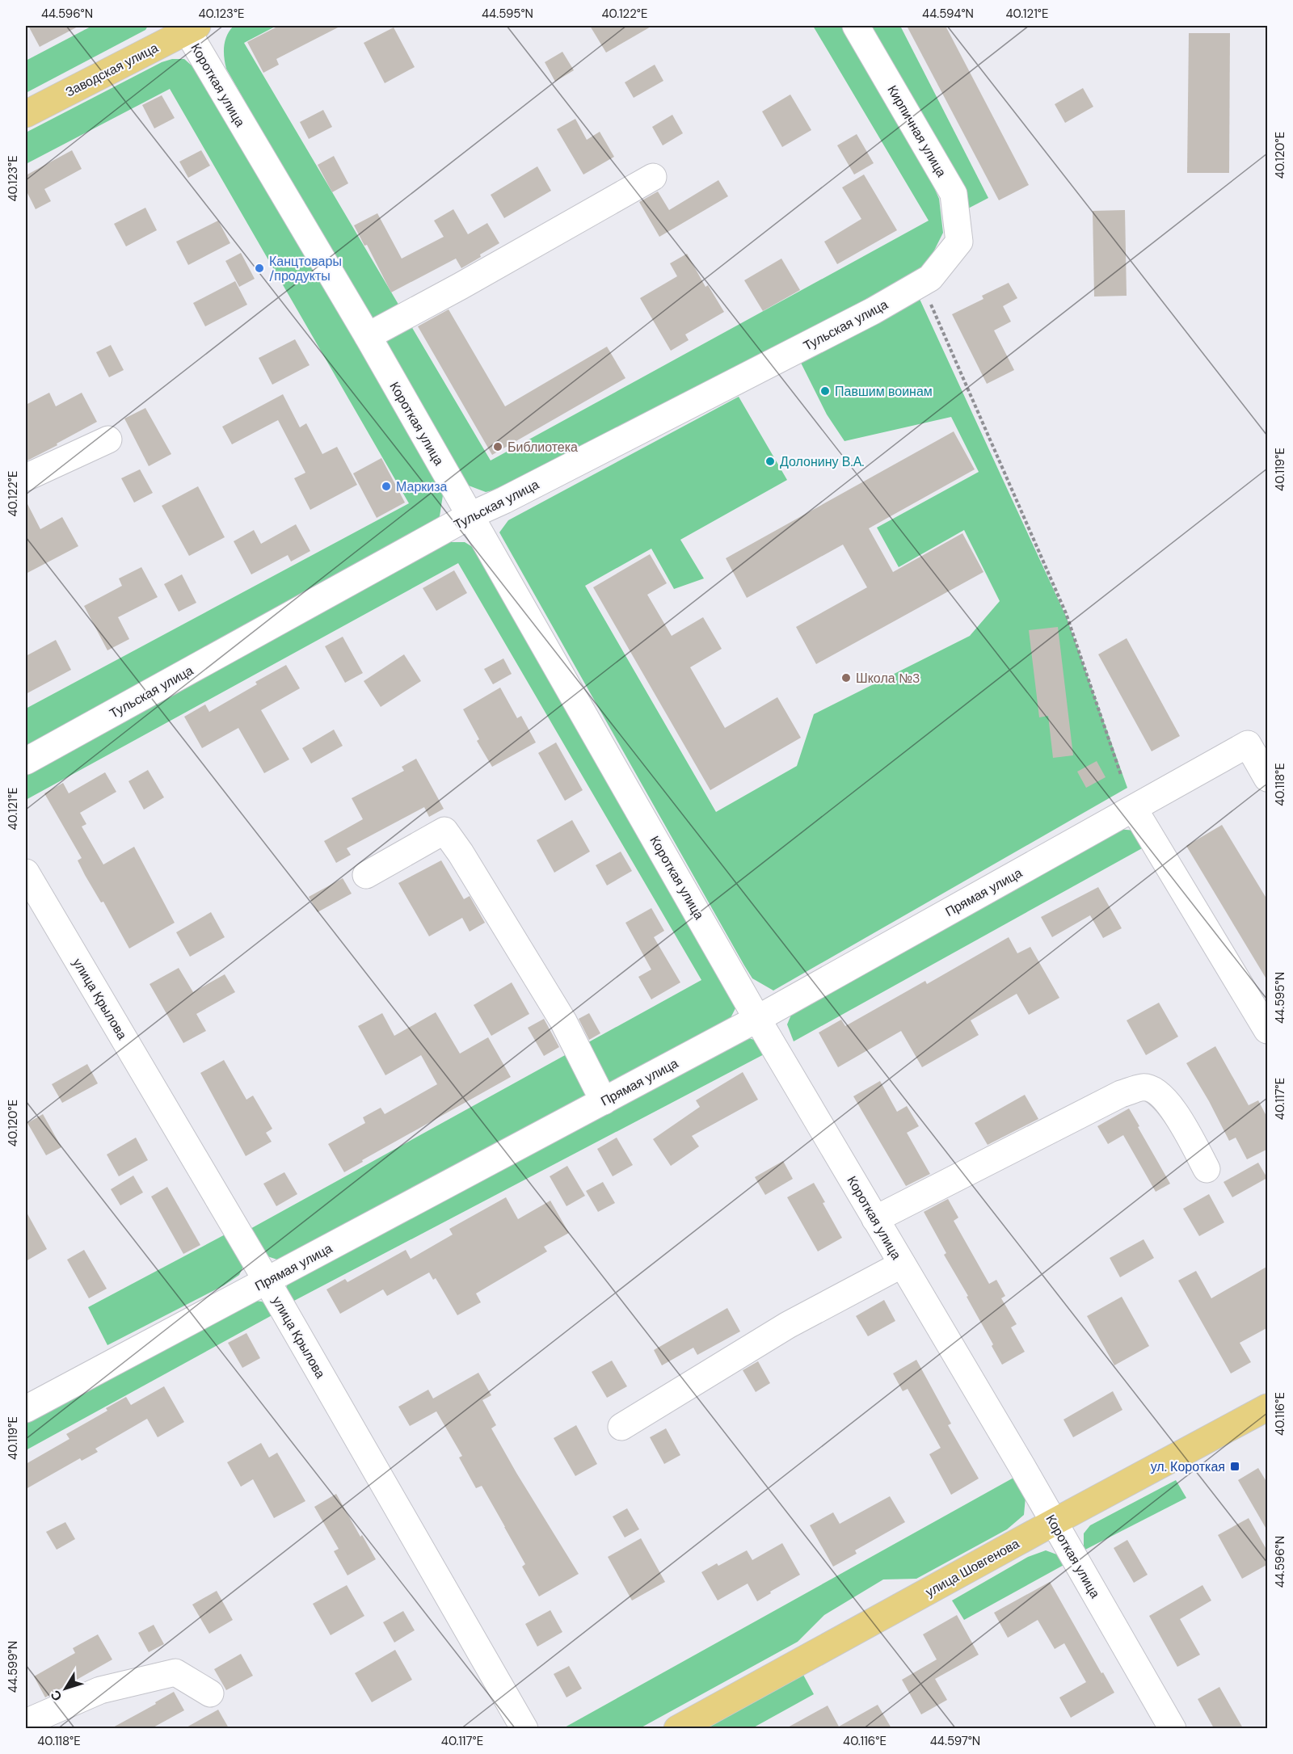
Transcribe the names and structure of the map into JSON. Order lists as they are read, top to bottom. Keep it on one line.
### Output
{"streets":{"main road":["Заводская улица","улица Шовгенова"],"street":["Короткая улица","Кирпичная улица","Тульская улица","Прямая улица","улица Крылова"]},"crossings":[["Заводская улица","Короткая улица"],["Короткая улица","Тульская улица"],["Короткая улица","Прямая улица"],["Короткая улица","улица Шовгенова"],["Кирпичная улица","Тульская улица"],["Прямая улица","улица Крылова"]],"places":{"other":["Канцтовары /продукты","Павшим воинам","Библиотека","Долонину В.А.","Маркиза","Школа №3"],"transit":["ул. Короткая"]},"north":"bottom left","coordinates":["44.596°N","40.123°E","44.595°N","40.122°E","44.594°N","40.121°E","40.120°E","40.119°E","40.118°E","40.117°E","40.116°E","44.599°N","44.597°N"]}
